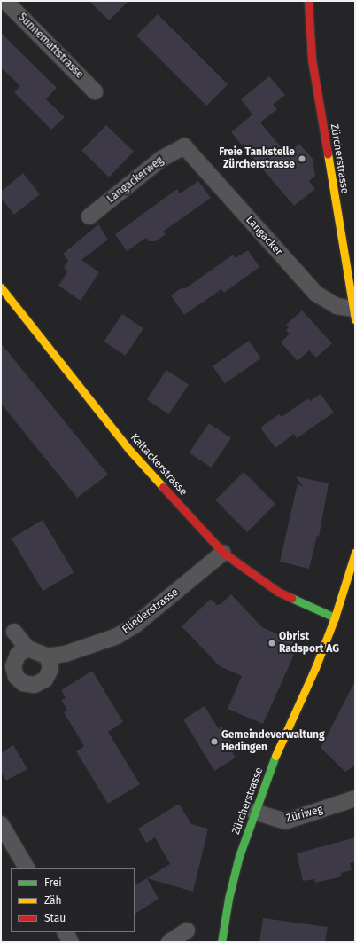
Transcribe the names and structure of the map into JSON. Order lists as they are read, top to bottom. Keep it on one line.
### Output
{"streets":{"main road":["Zürcherstrasse","Kaltackerstrasse"],"street":["Sunnemattstrasse","Langackerweg","Langacker","Fliederstrasse","Züriweg"]},"crossings":[["Zürcherstrasse","Langacker"],["Zürcherstrasse","Kaltackerstrasse"],["Zürcherstrasse","Züriweg"],["Langackerweg","Langacker"],["Kaltackerstrasse","Fliederstrasse"]],"places":["Freie Tankstelle Zürcherstrasse","Obrist Radsport AG","Gemeindeverwaltung Hedingen"],"legend":["Frei","Zäh","Stau"]}
